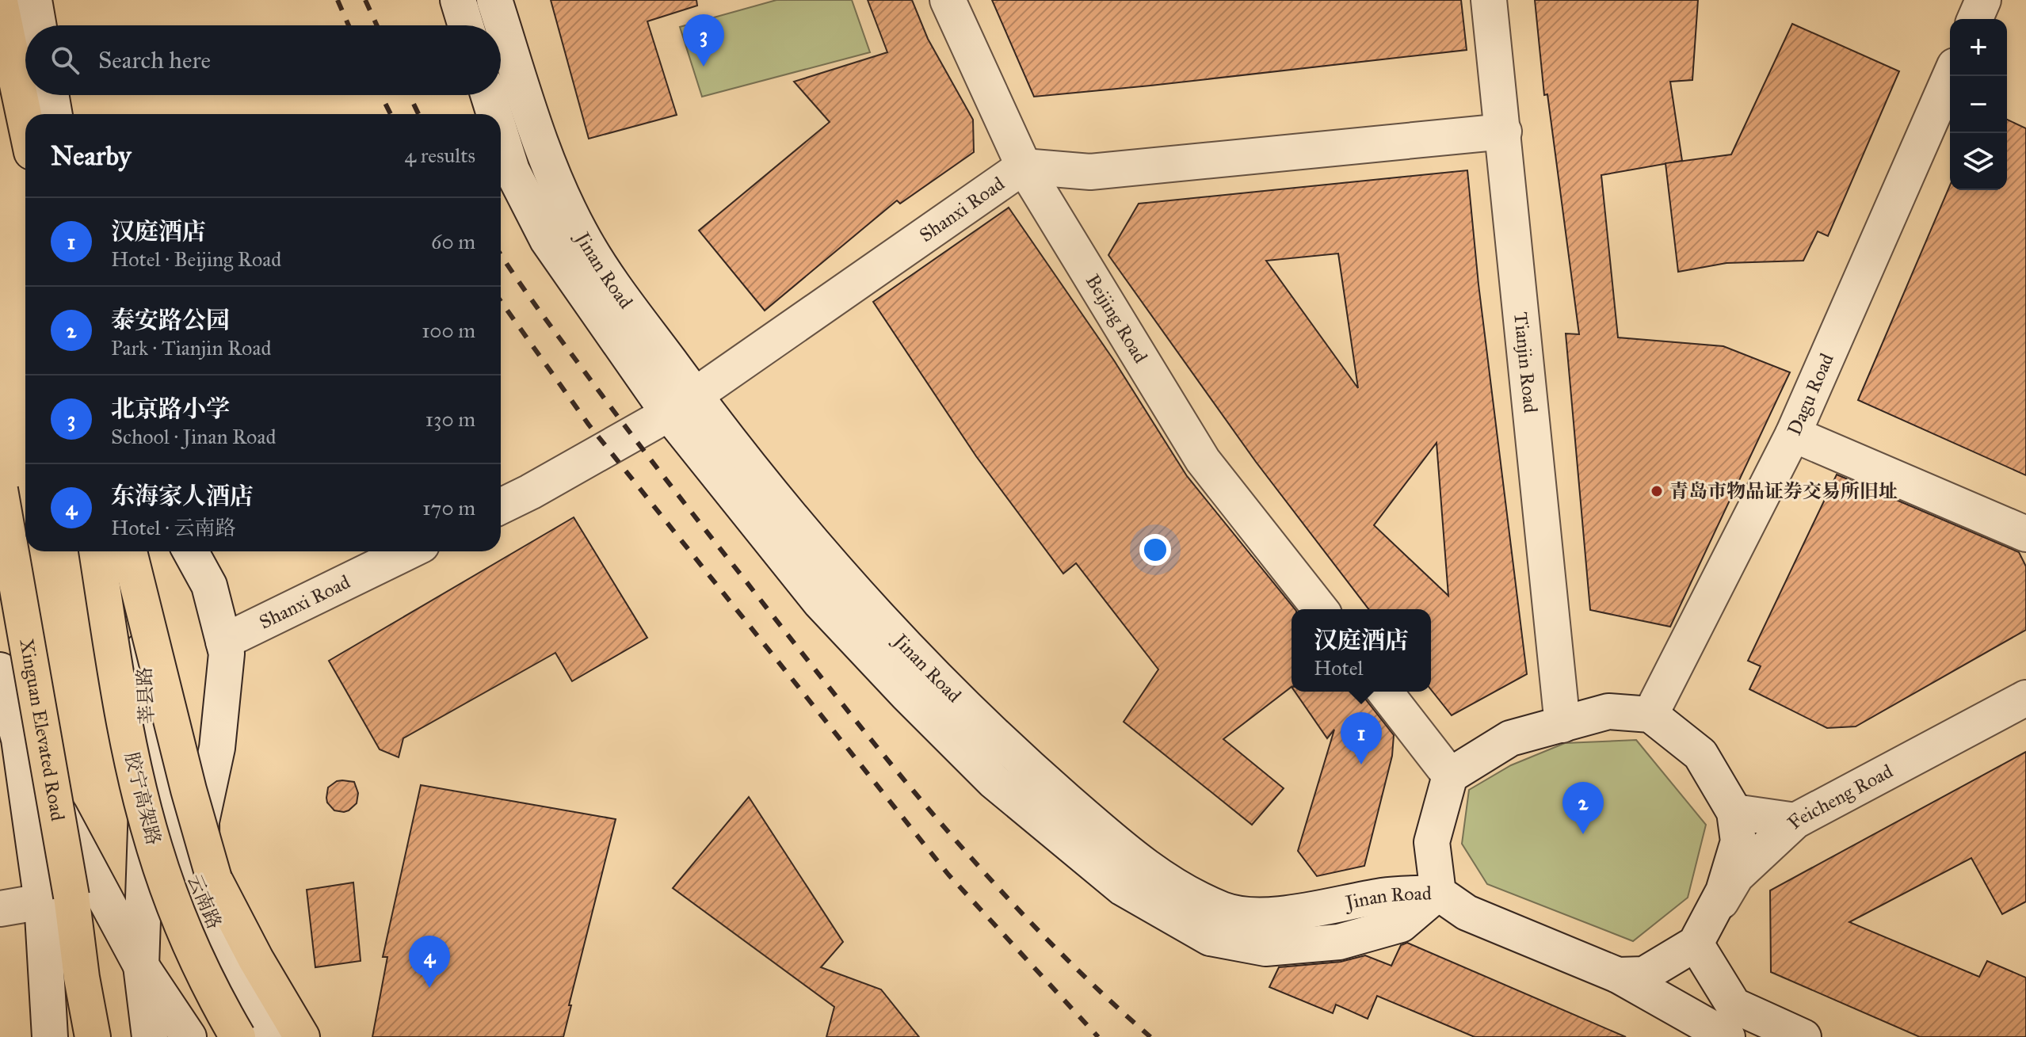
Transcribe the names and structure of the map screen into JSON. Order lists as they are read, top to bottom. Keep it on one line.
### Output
{"streets":{"highway":["Xinguan Elevated Road","胶宁高架路"],"street":["Shanxi Road","Jinan Road","Beijing Road","Tianjin Road","Dagu Road","莘县路","Feicheng Road","云南路"]},"crossings":[["Shanxi Road","Jinan Road"],["Shanxi Road","Beijing Road"],["Shanxi Road","Tianjin Road"],["莘县路","云南路"]],"places":["青岛市物品证券交易所旧址"],"page":{"pins":["3","1","2","4"],"map_buttons":["+","−"],"search":"Search here","heading":["Nearby","4 results"],"list":[{"mark":"1","name":"汉庭酒店","note":"Hotel · Beijing Road","value":"60 m"},{"mark":"2","name":"泰安路公园","note":"Park · Tianjin Road","value":"100 m"},{"mark":"3","name":"北京路小学","note":"School · Jinan Road","value":"130 m"},{"mark":"4","name":"东海家人酒店","note":"Hotel · 云南路","value":"170 m"}],"popup":["汉庭酒店","Hotel"]}}
